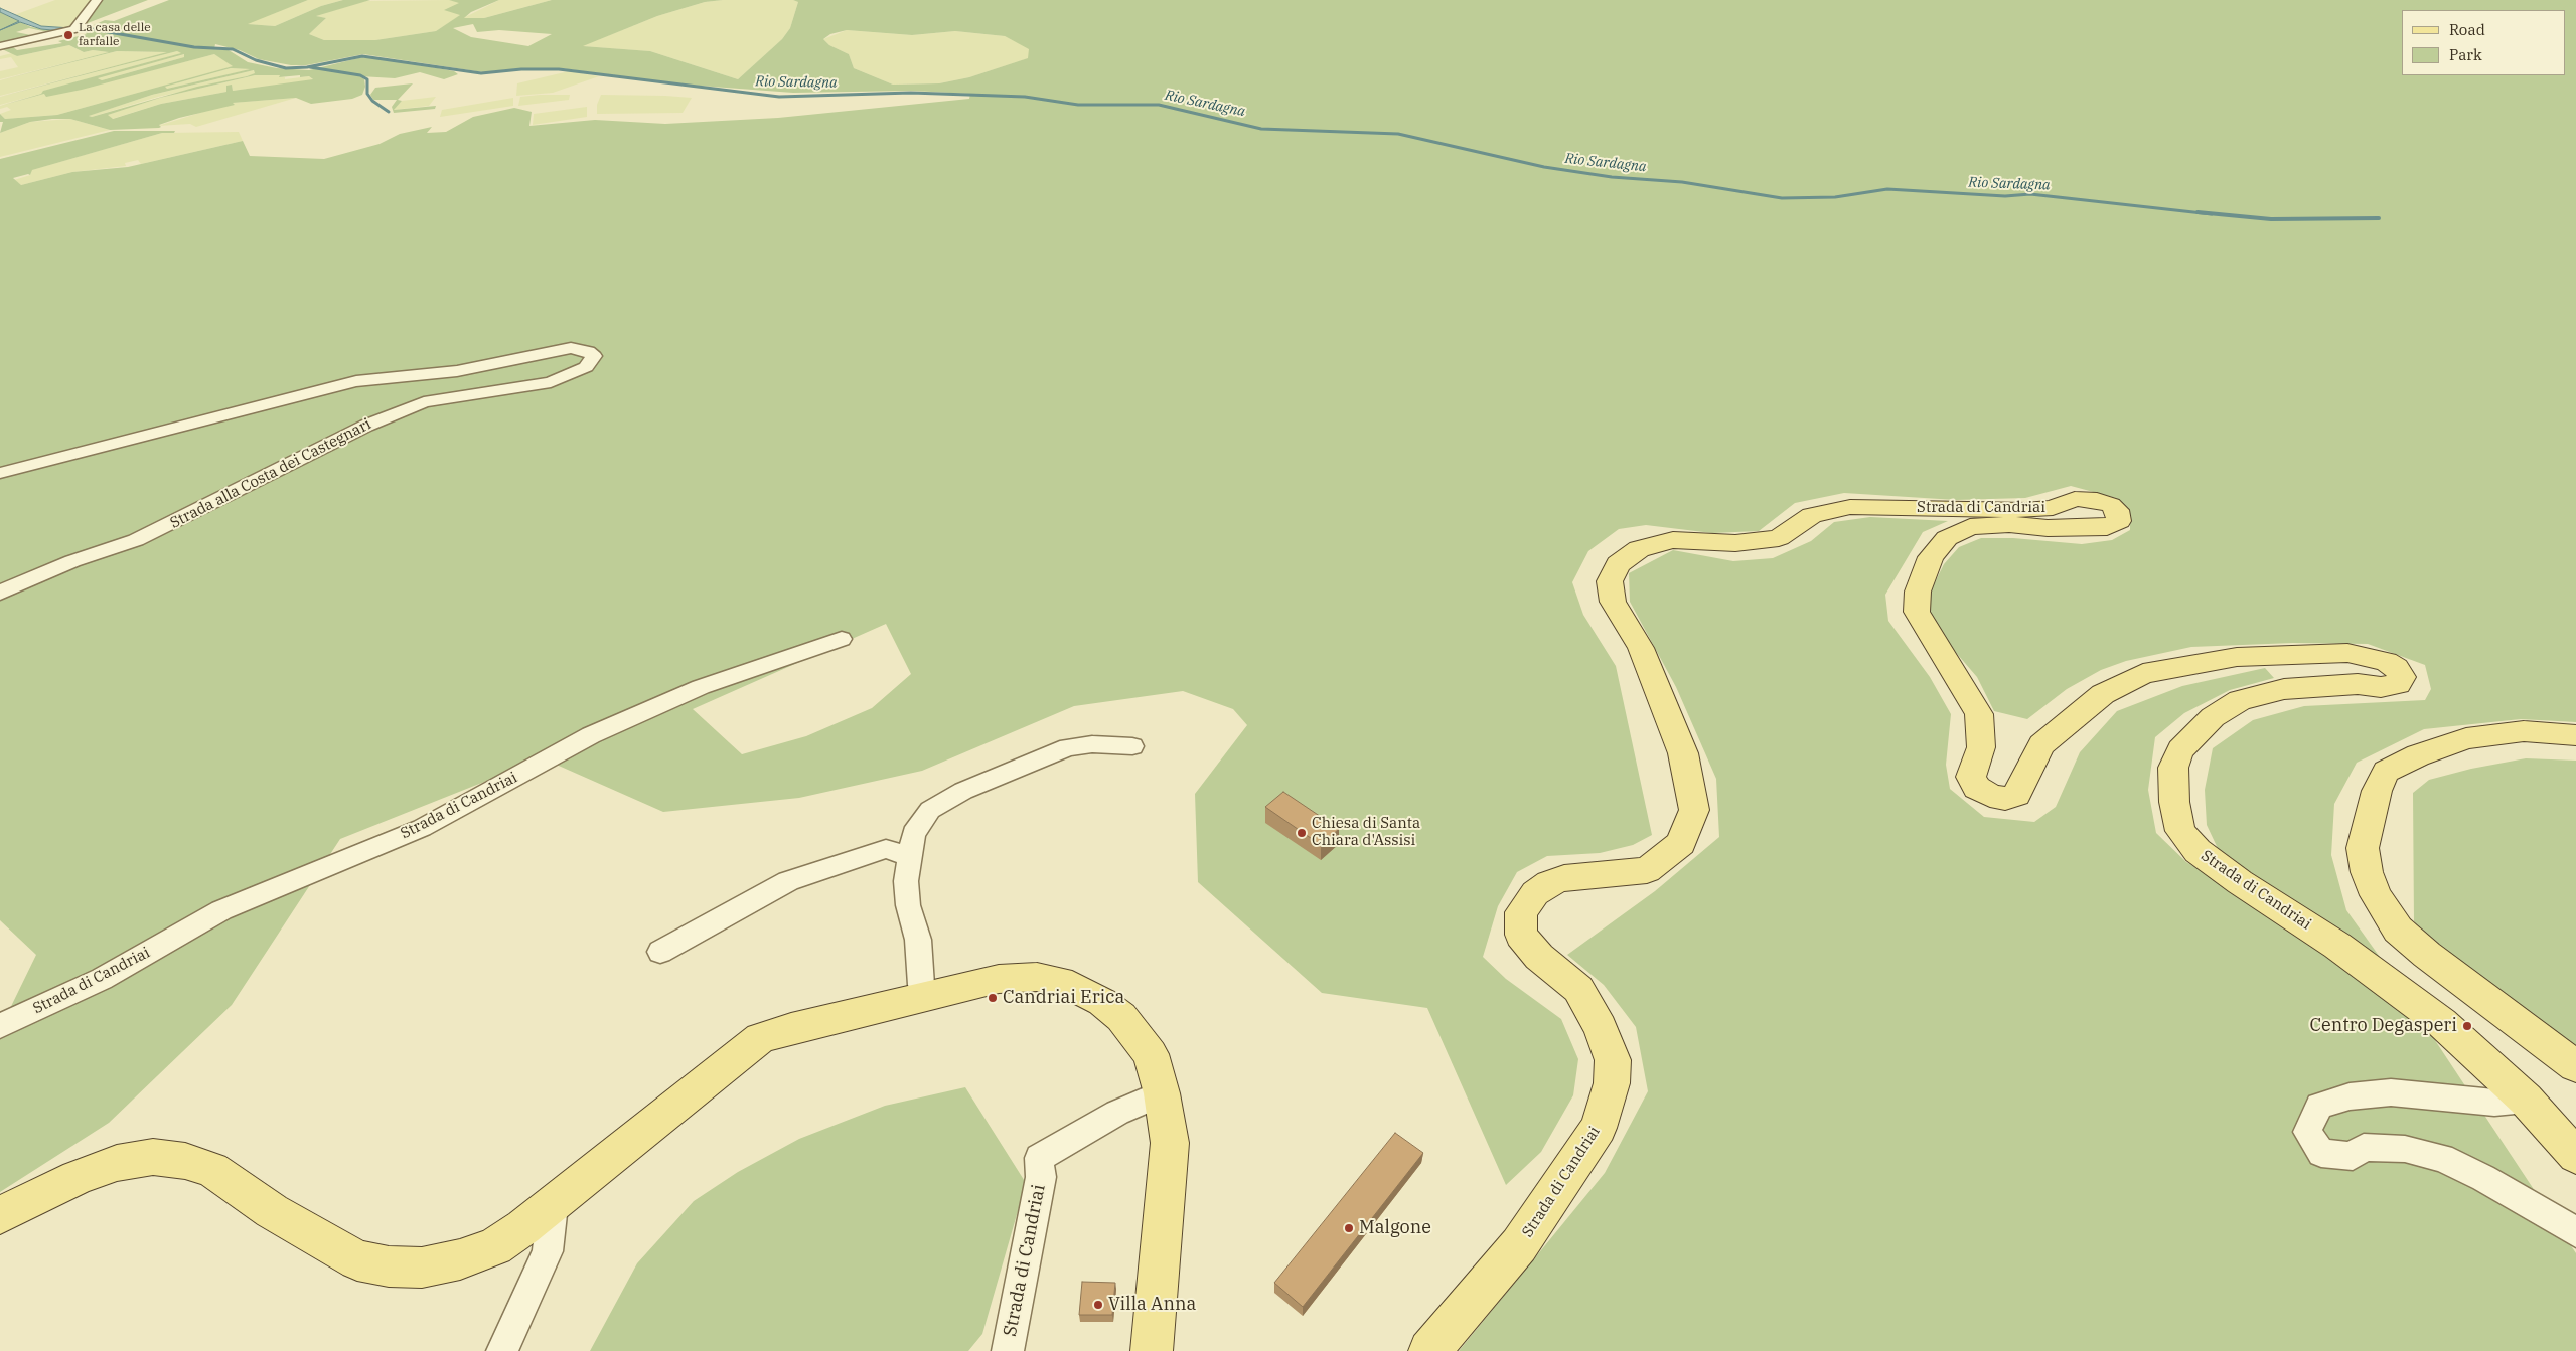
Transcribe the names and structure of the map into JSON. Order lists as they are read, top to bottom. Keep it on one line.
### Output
{"streets":{"main road":["Strada di Candriai"],"street":["Strada alla Costa dei Castegnari"]},"water":["Rio Sardagna"],"places":["La casa delle farfalle","Chiesa di Santa Chiara d'Assisi","Candriai Erica","Centro Degasperi","Malgone","Villa Anna"],"legend":["Road","Park"]}
